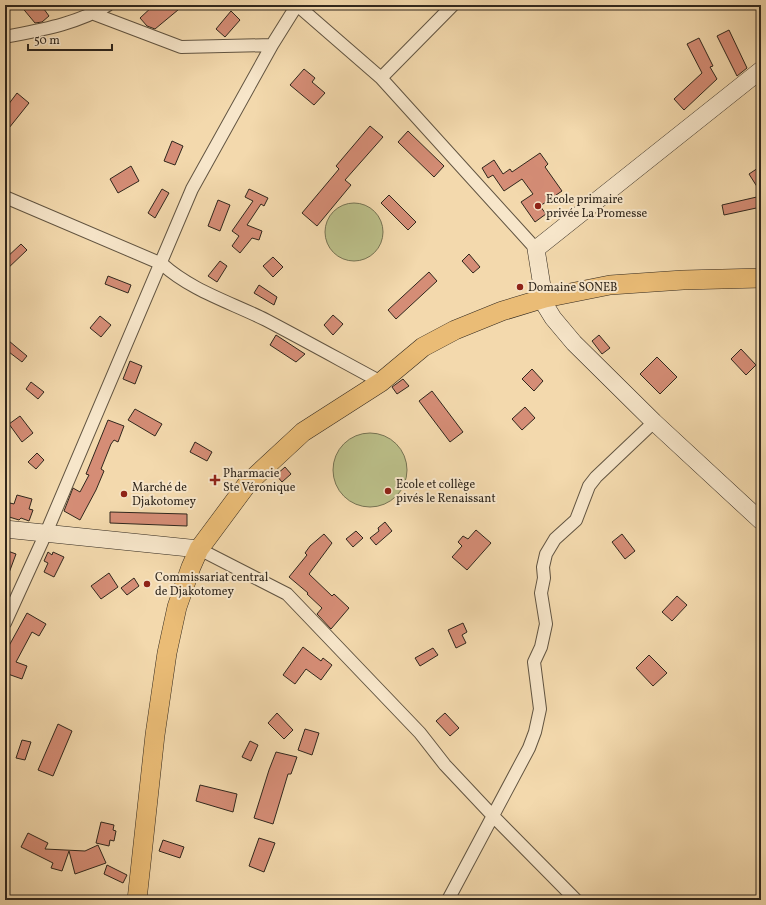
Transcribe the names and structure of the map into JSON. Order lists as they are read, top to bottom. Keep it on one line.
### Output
{"places":{"other":["Ecole primaire privée La Promesse","Domaine SONEB","Ecole et collège pivés le Renaissant","Marché de Djakotomey","Commissariat central de Djakotomey"],"health":["Pharmacie Ste Véronique"]},"scale_bar":"50 m"}
